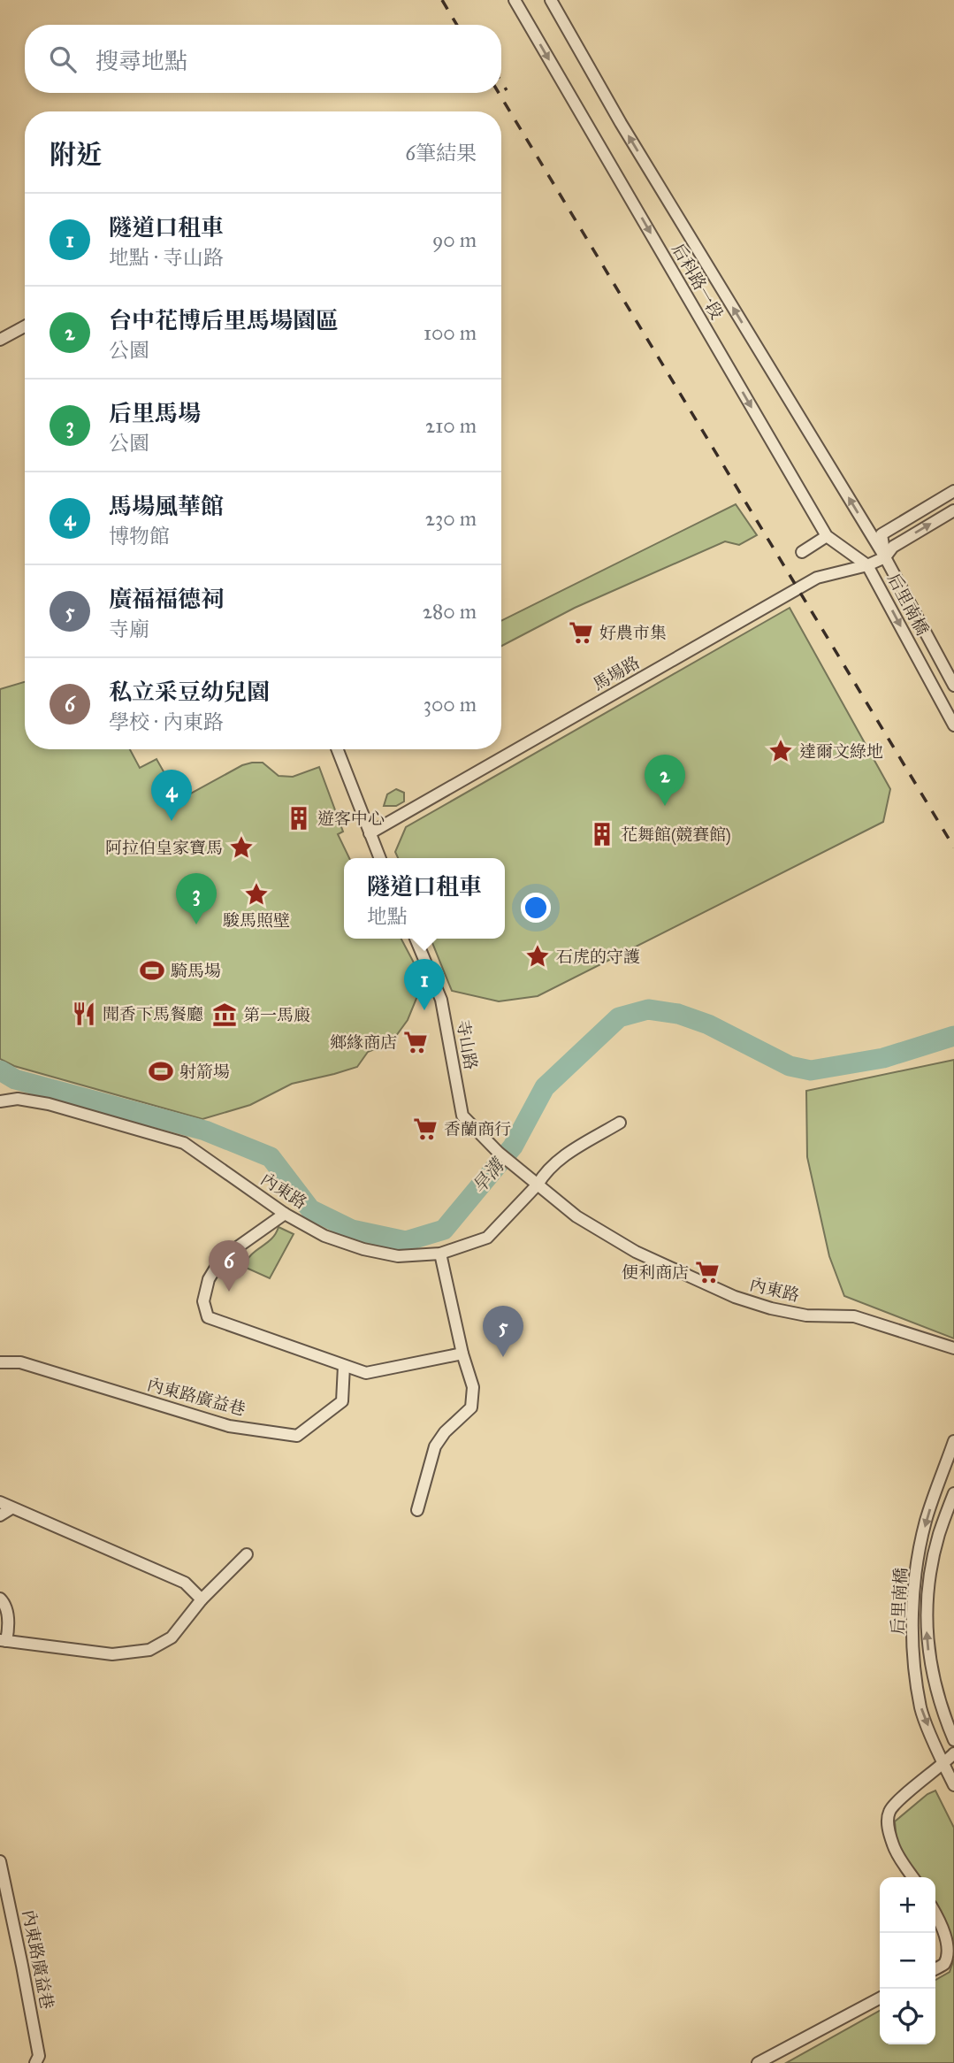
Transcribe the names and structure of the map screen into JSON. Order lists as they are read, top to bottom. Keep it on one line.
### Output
{"streets":{"street":["后科路一段","后里南橋","馬場路","寺山路","內東路","內東路廣益巷"]},"crossings":[["后科路一段","后里南橋"],["后科路一段","馬場路"],["后里南橋","馬場路"],["寺山路","內東路"]],"water":["旱溝"],"places":{"supermarket":["好農市集","鄉緣商店","香蘭商行","便利商店"],"place":["達爾文綠地","阿拉伯皇家寶馬","駿馬照壁","石虎的守護"],"building":["遊客中心","花舞館(競賽館)"],"sports":["騎馬場","射箭場"],"restaurant":["聞香下馬餐廳"],"museum":["第一馬廄"]},"page":{"search":"搜尋地點","heading":["附近","6筆結果"],"list":[{"mark":"1","name":"隧道口租車","note":"地點 · 寺山路","value":"90 m"},{"mark":"2","name":"台中花博后里馬場園區","note":"公園","value":"100 m"},{"mark":"3","name":"后里馬場","note":"公園","value":"210 m"},{"mark":"4","name":"馬場風華館","note":"博物館","value":"230 m"},{"mark":"5","name":"廣福福德祠","note":"寺廟","value":"280 m"},{"mark":"6","name":"私立采豆幼兒園","note":"學校 · 內東路","value":"300 m"}],"pins":["2","4","3","1","6","5"],"popup":["隧道口租車","地點"],"map_buttons":["+","−"]}}
